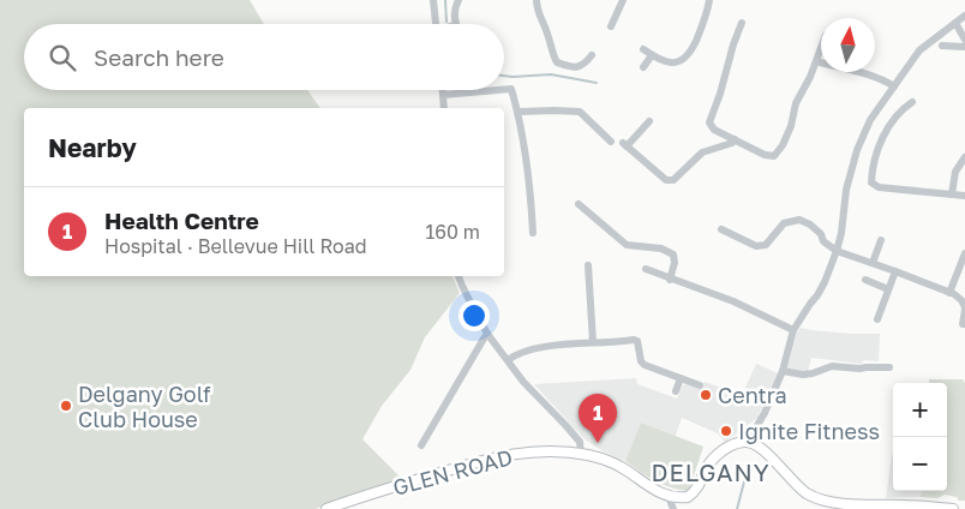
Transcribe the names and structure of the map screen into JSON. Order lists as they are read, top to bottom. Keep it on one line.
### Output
{"streets":{"main road":["GLEN ROAD"]},"districts":["DELGANY"],"places":["Centra","Delgany Golf Club House","Ignite Fitness"],"north":"top","page":{"search":"Search here","heading":"Nearby","list":[{"mark":"1","name":"Health Centre","note":"Hospital · Bellevue Hill Road","value":"160 m"}],"map_buttons":["+","−"],"pins":"1"}}
